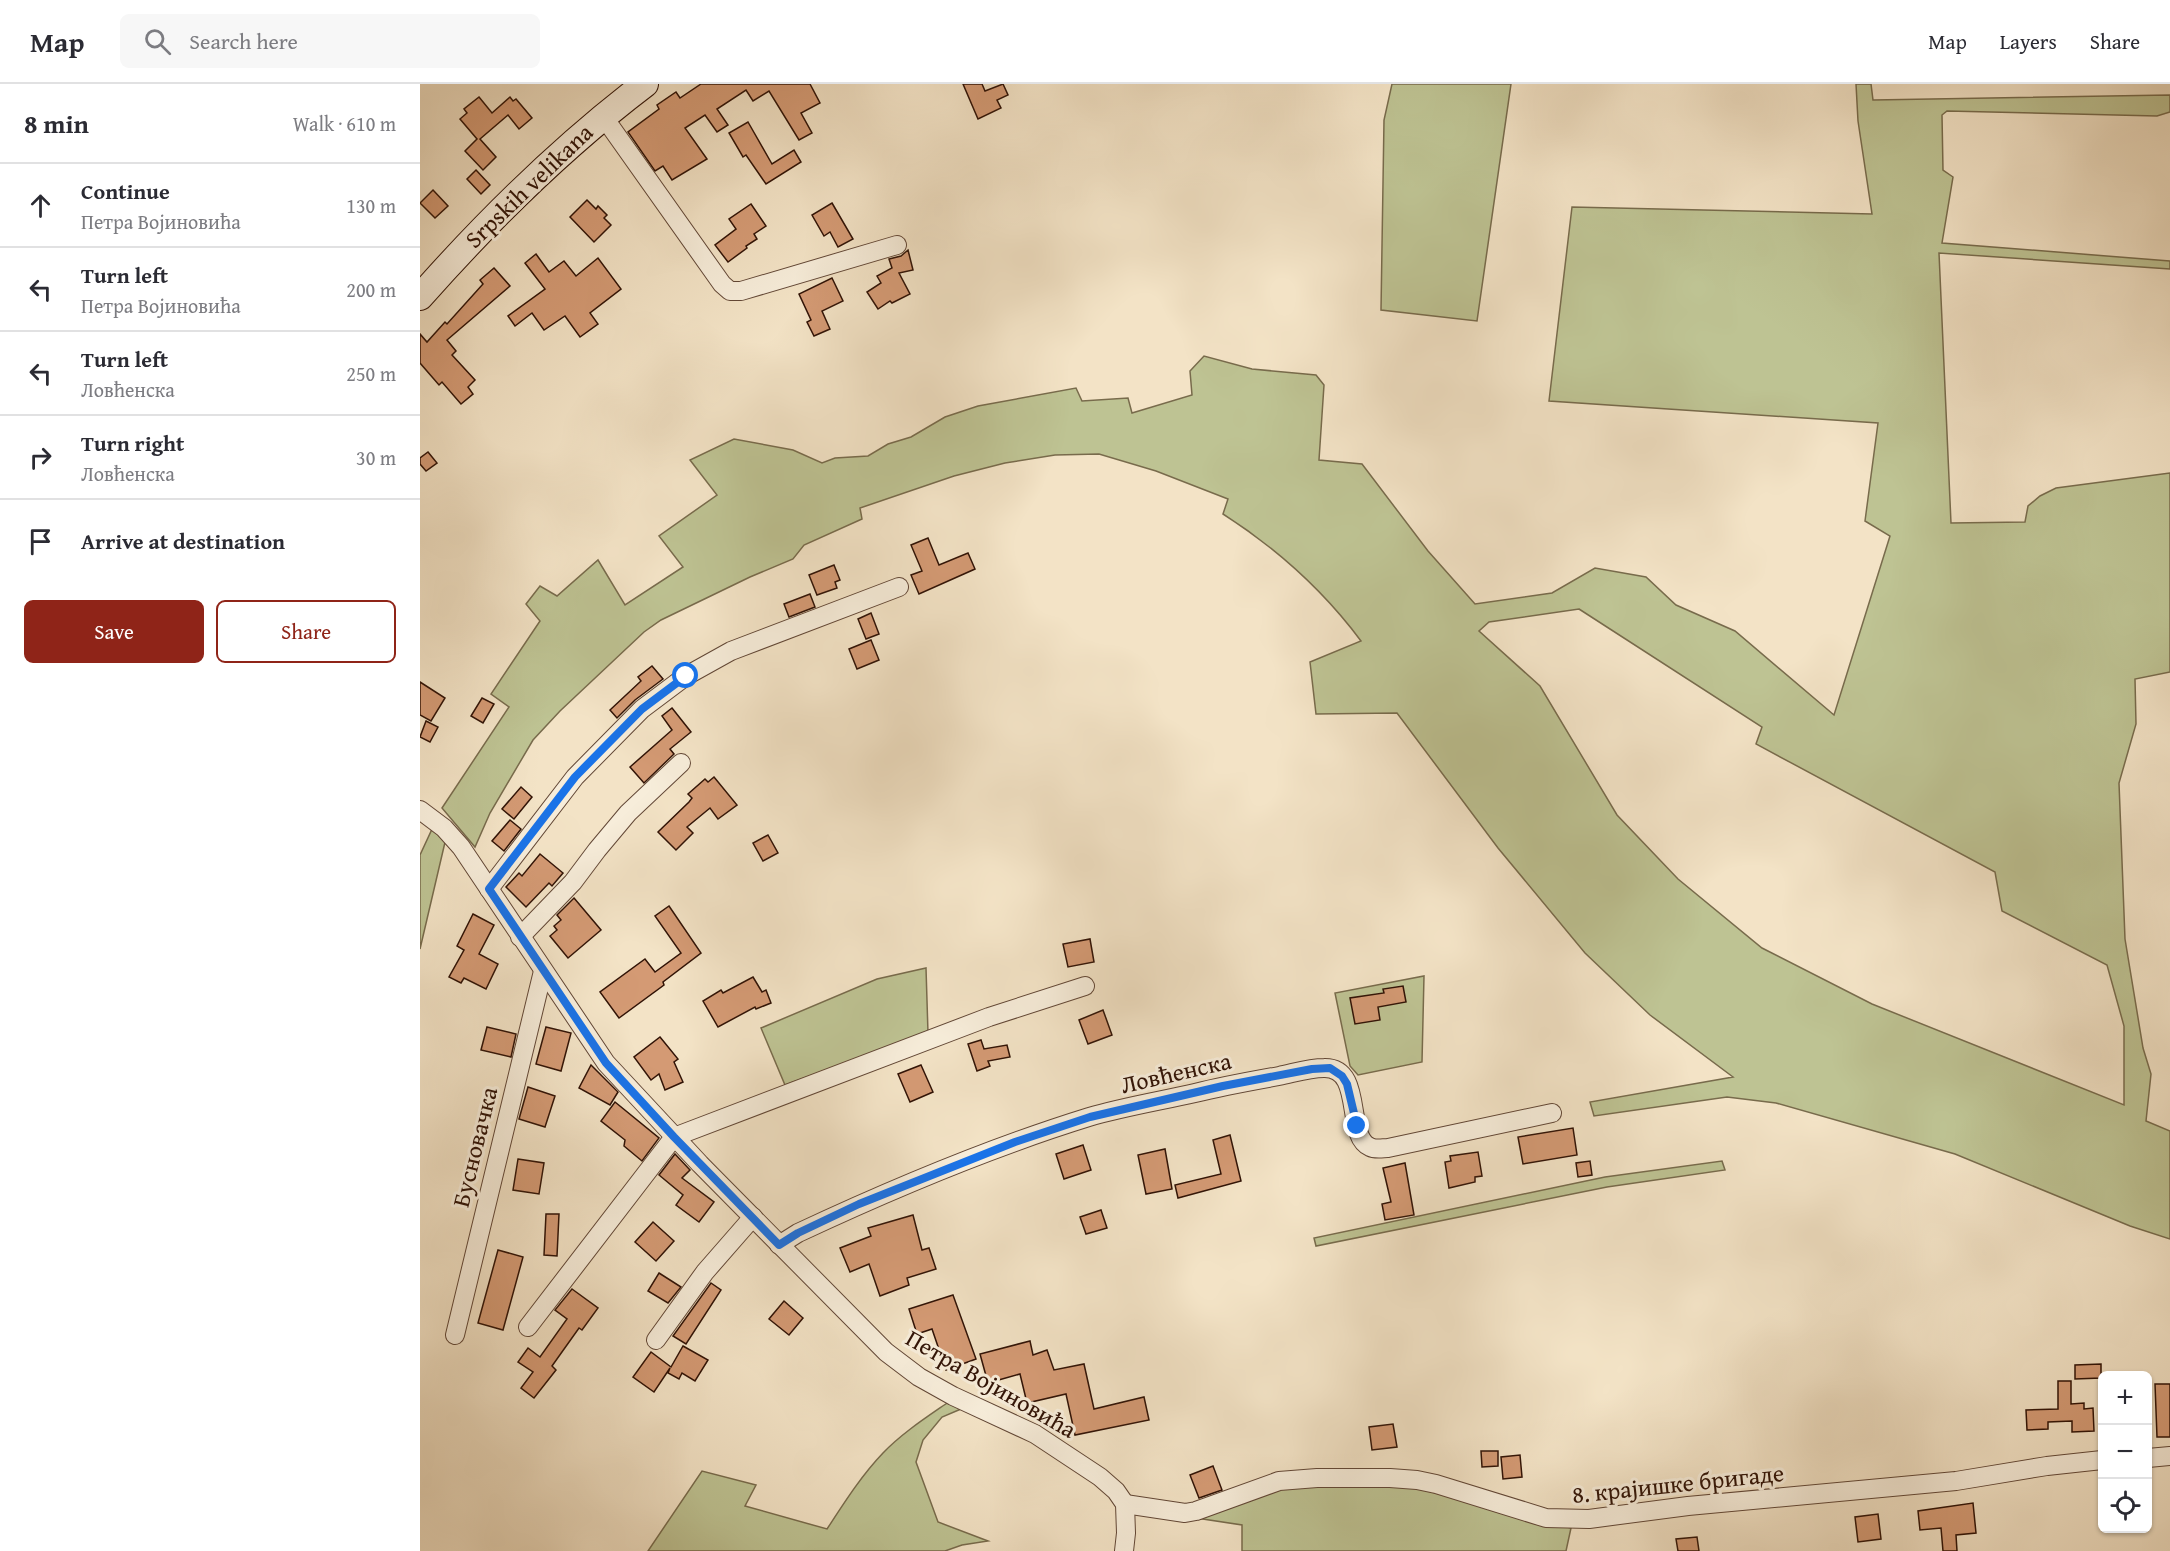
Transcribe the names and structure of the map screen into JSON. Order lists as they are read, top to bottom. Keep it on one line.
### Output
{"streets":{"main road":["Srpskih velikana"],"street":["Ловћенска","Бусновачка","Петра Војиновића","8. крајишке бригаде"]},"crossings":[["Ловћенска","Петра Војиновића"],["Бусновачка","Петра Војиновића"],["Петра Војиновића","8. крајишке бригаде"]],"page":{"header":"Map","search":"Search here","nav":["Map","Layers","Share"],"heading":["8 min","Walk · 610 m"],"list":[["Continue","Петра Војиновића","130 m"],["Turn left","Петра Војиновића","200 m"],["Turn left","Ловћенска","250 m"],["Turn right","Ловћенска","30 m"],"Arrive at destination"],"buttons":["Save","Share"],"map_buttons":["+","−"]}}
